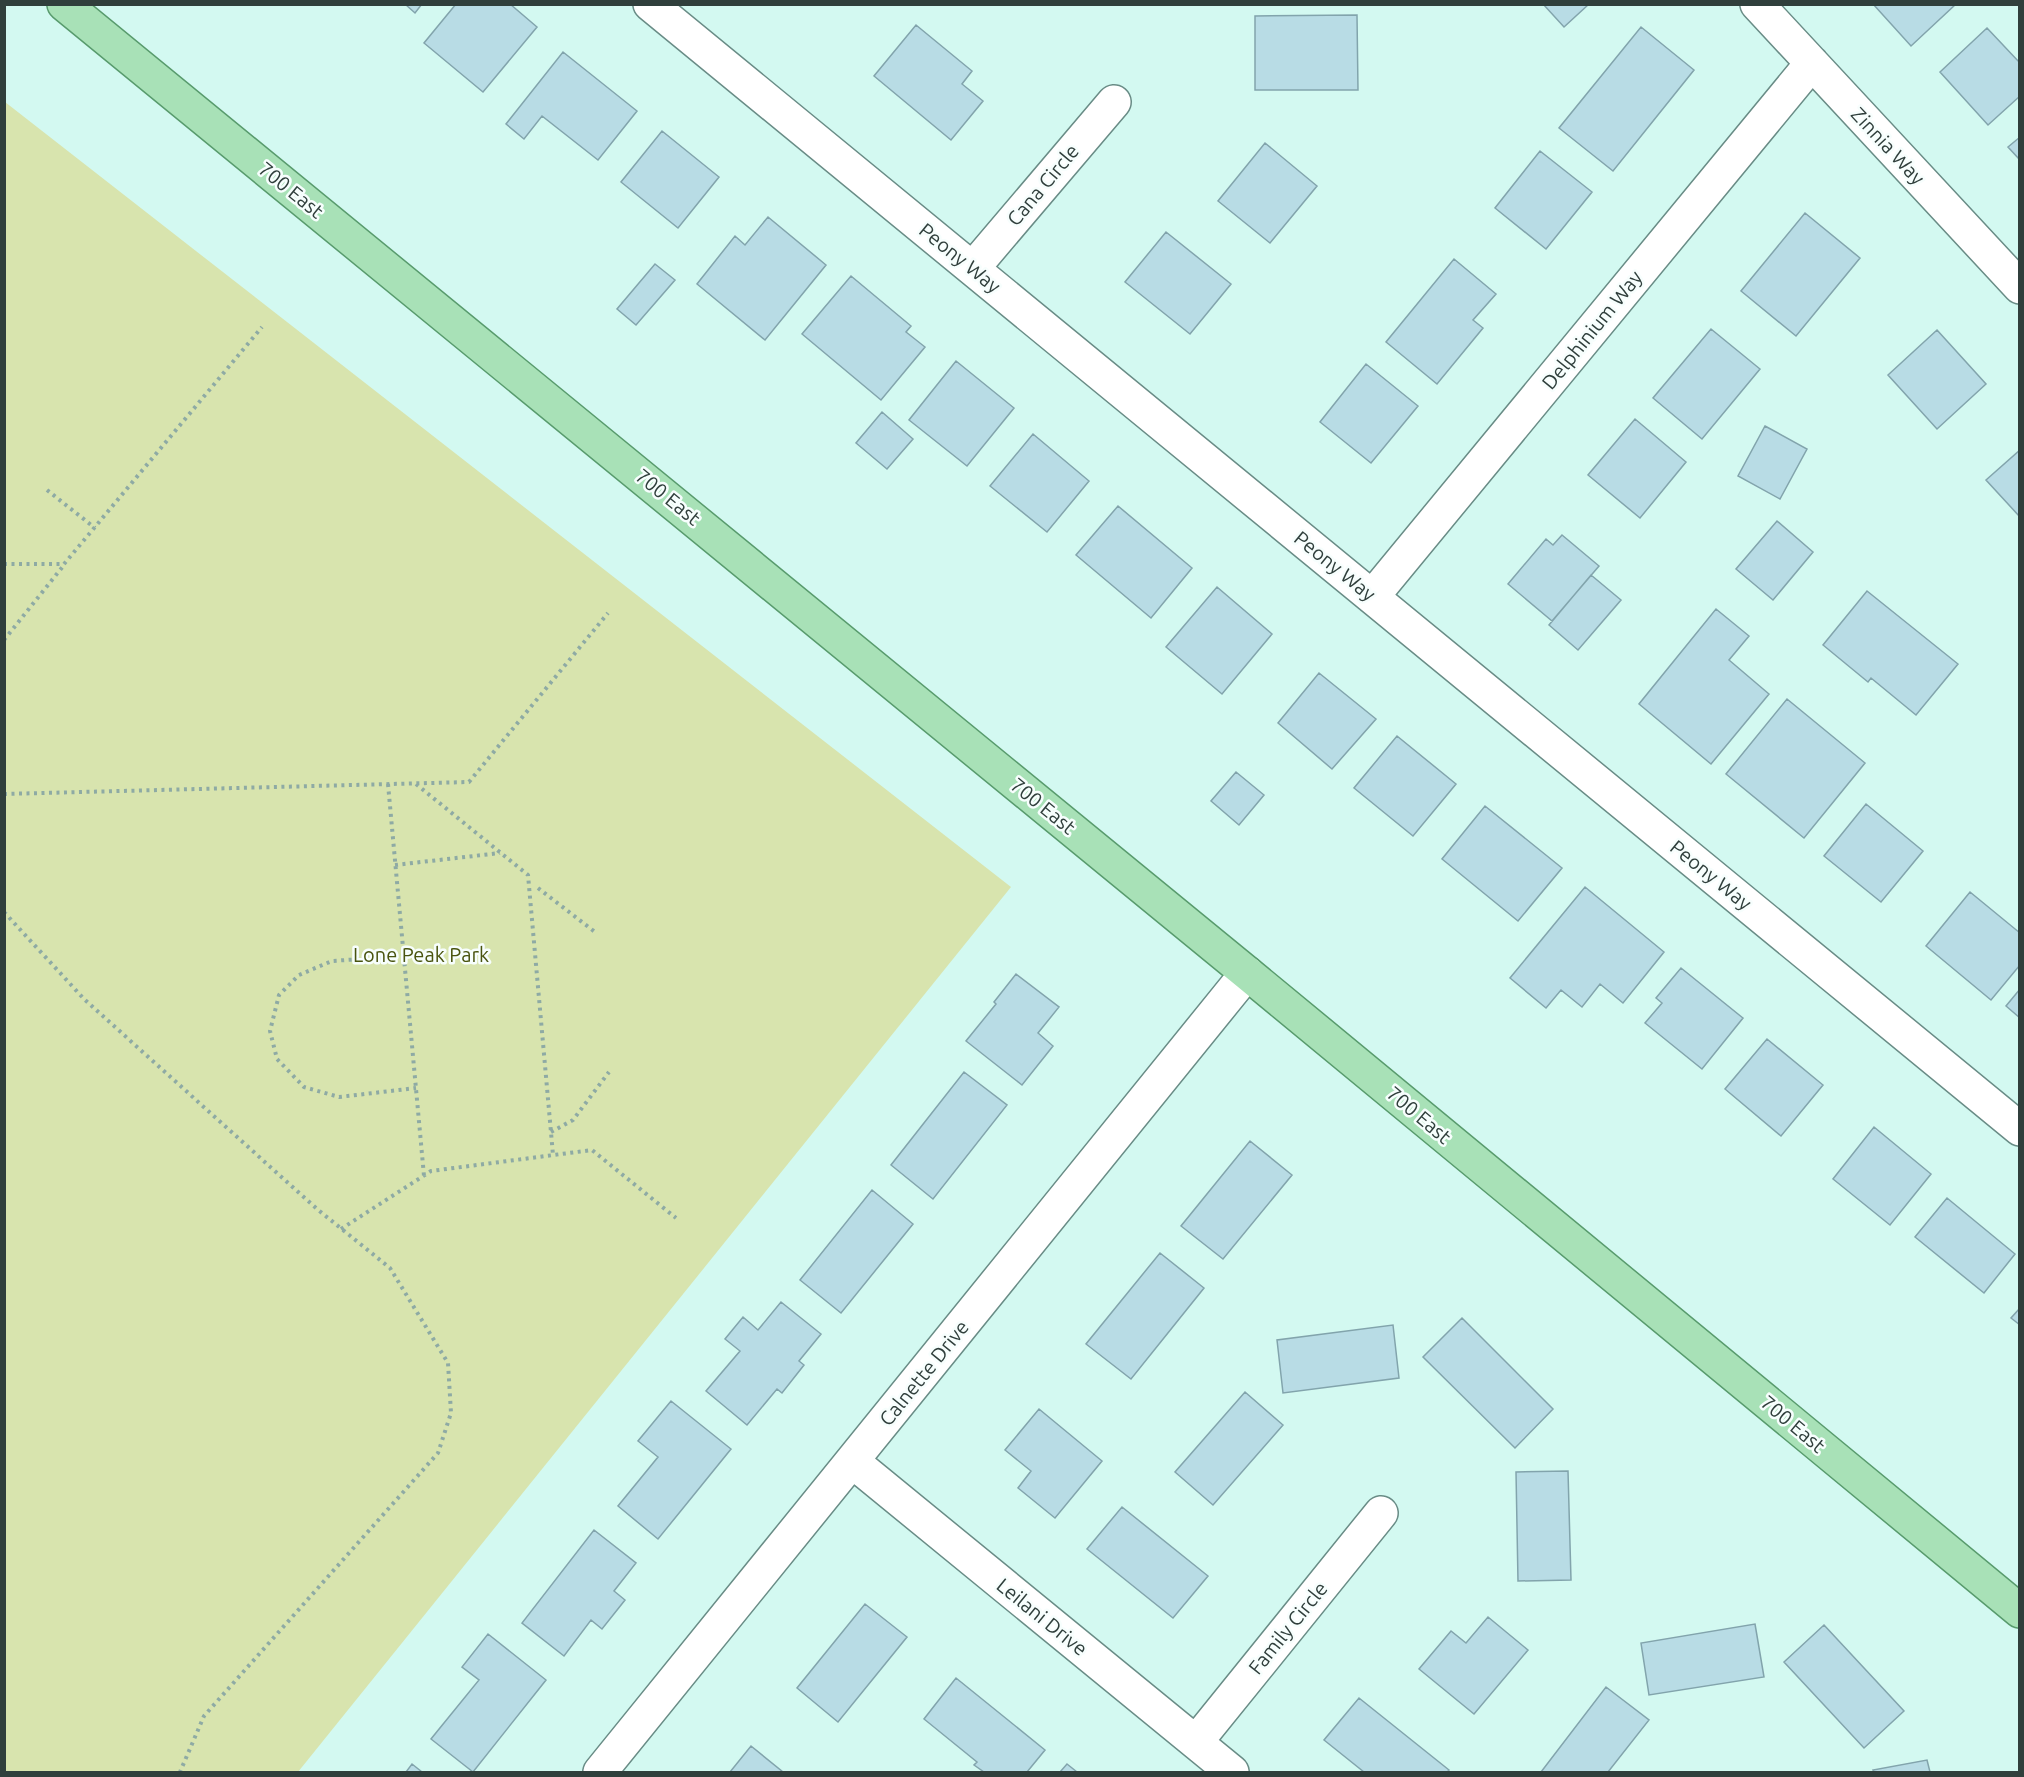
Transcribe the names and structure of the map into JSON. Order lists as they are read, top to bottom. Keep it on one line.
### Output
{"streets":{"main road":["700 East"],"street":["Zinnia Way","Cana Circle","Peony Way","Delphinium Way","Calnette Drive","Leilani Drive","Family Circle"]},"crossings":[["Zinnia Way","Delphinium Way"],["Cana Circle","Peony Way"],["700 East","Calnette Drive"],["Peony Way","Delphinium Way"],["Calnette Drive","Leilani Drive"],["Leilani Drive","Family Circle"]],"parks":["Lone Peak Park"]}
